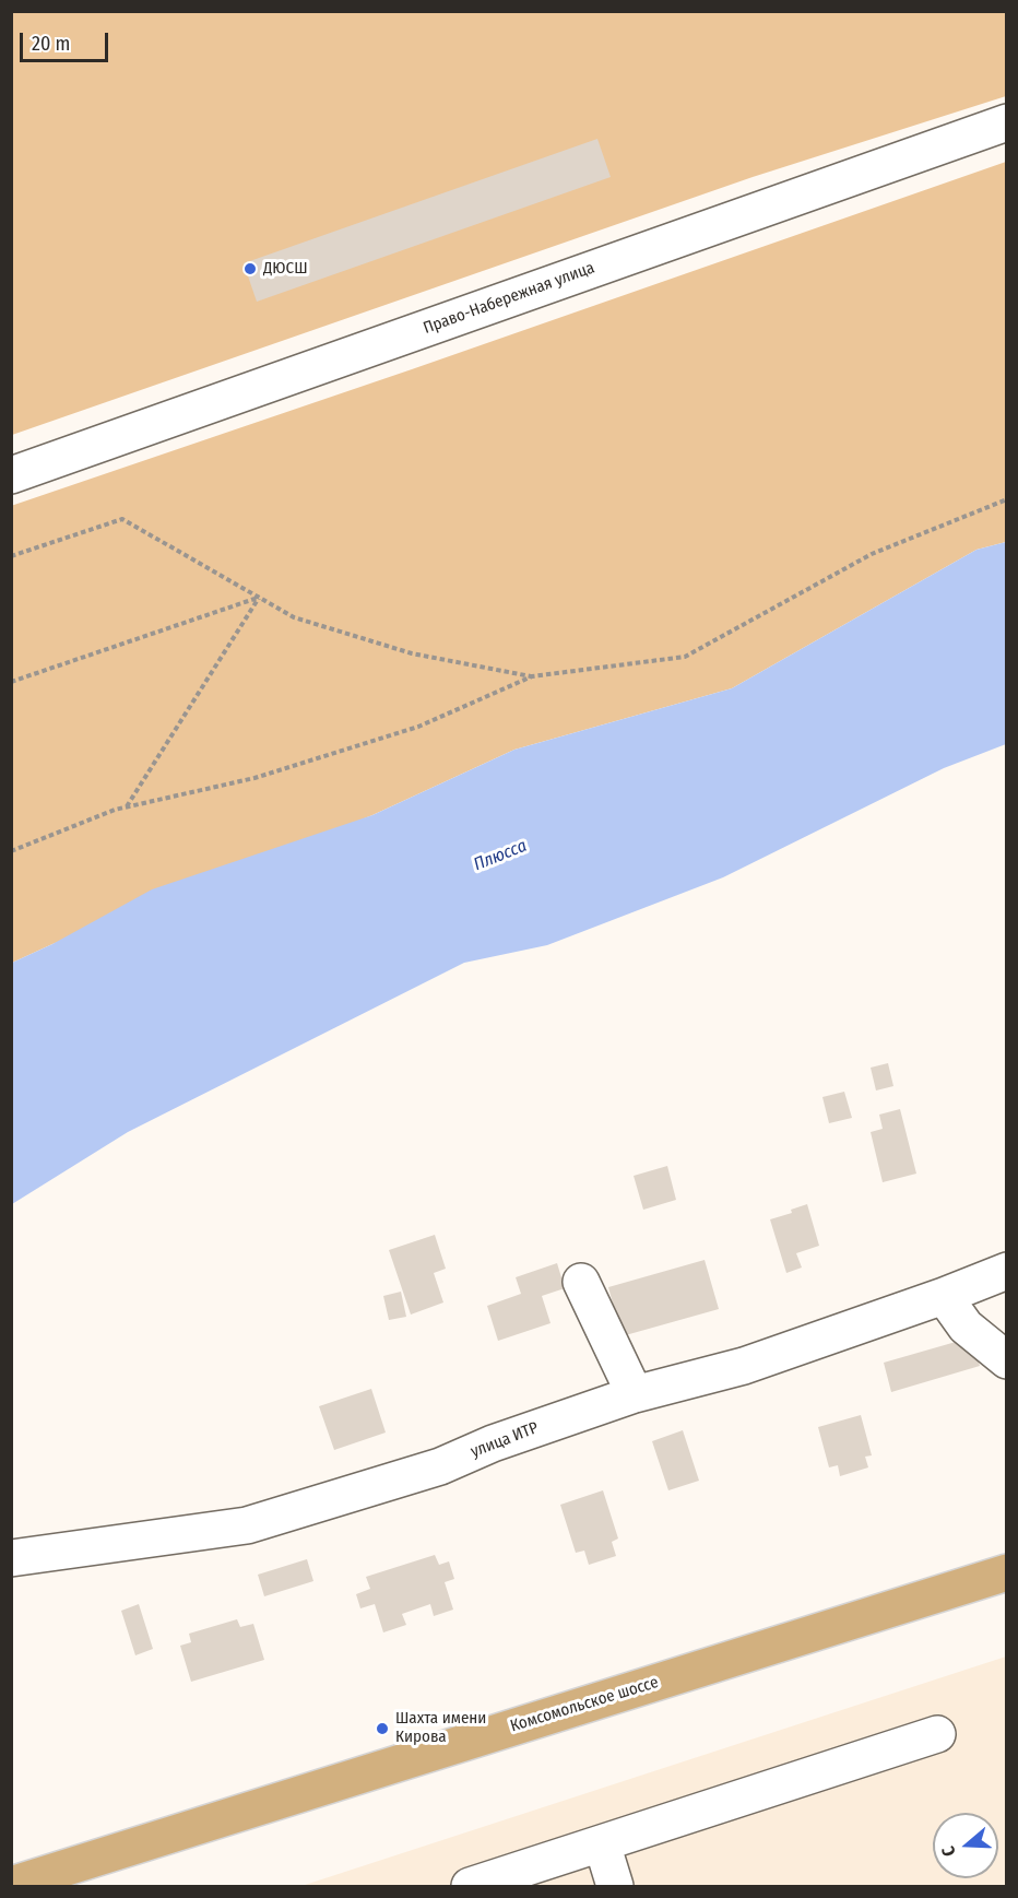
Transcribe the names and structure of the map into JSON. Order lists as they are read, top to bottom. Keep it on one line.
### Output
{"streets":{"main road":["Комсомольское шоссе"],"street":["Право-Набережная улица","улица ИТР"]},"water":["Плюсса"],"places":["ДЮСШ","Шахта имени Кирова"],"scale_bar":"20 m","north":"left"}
